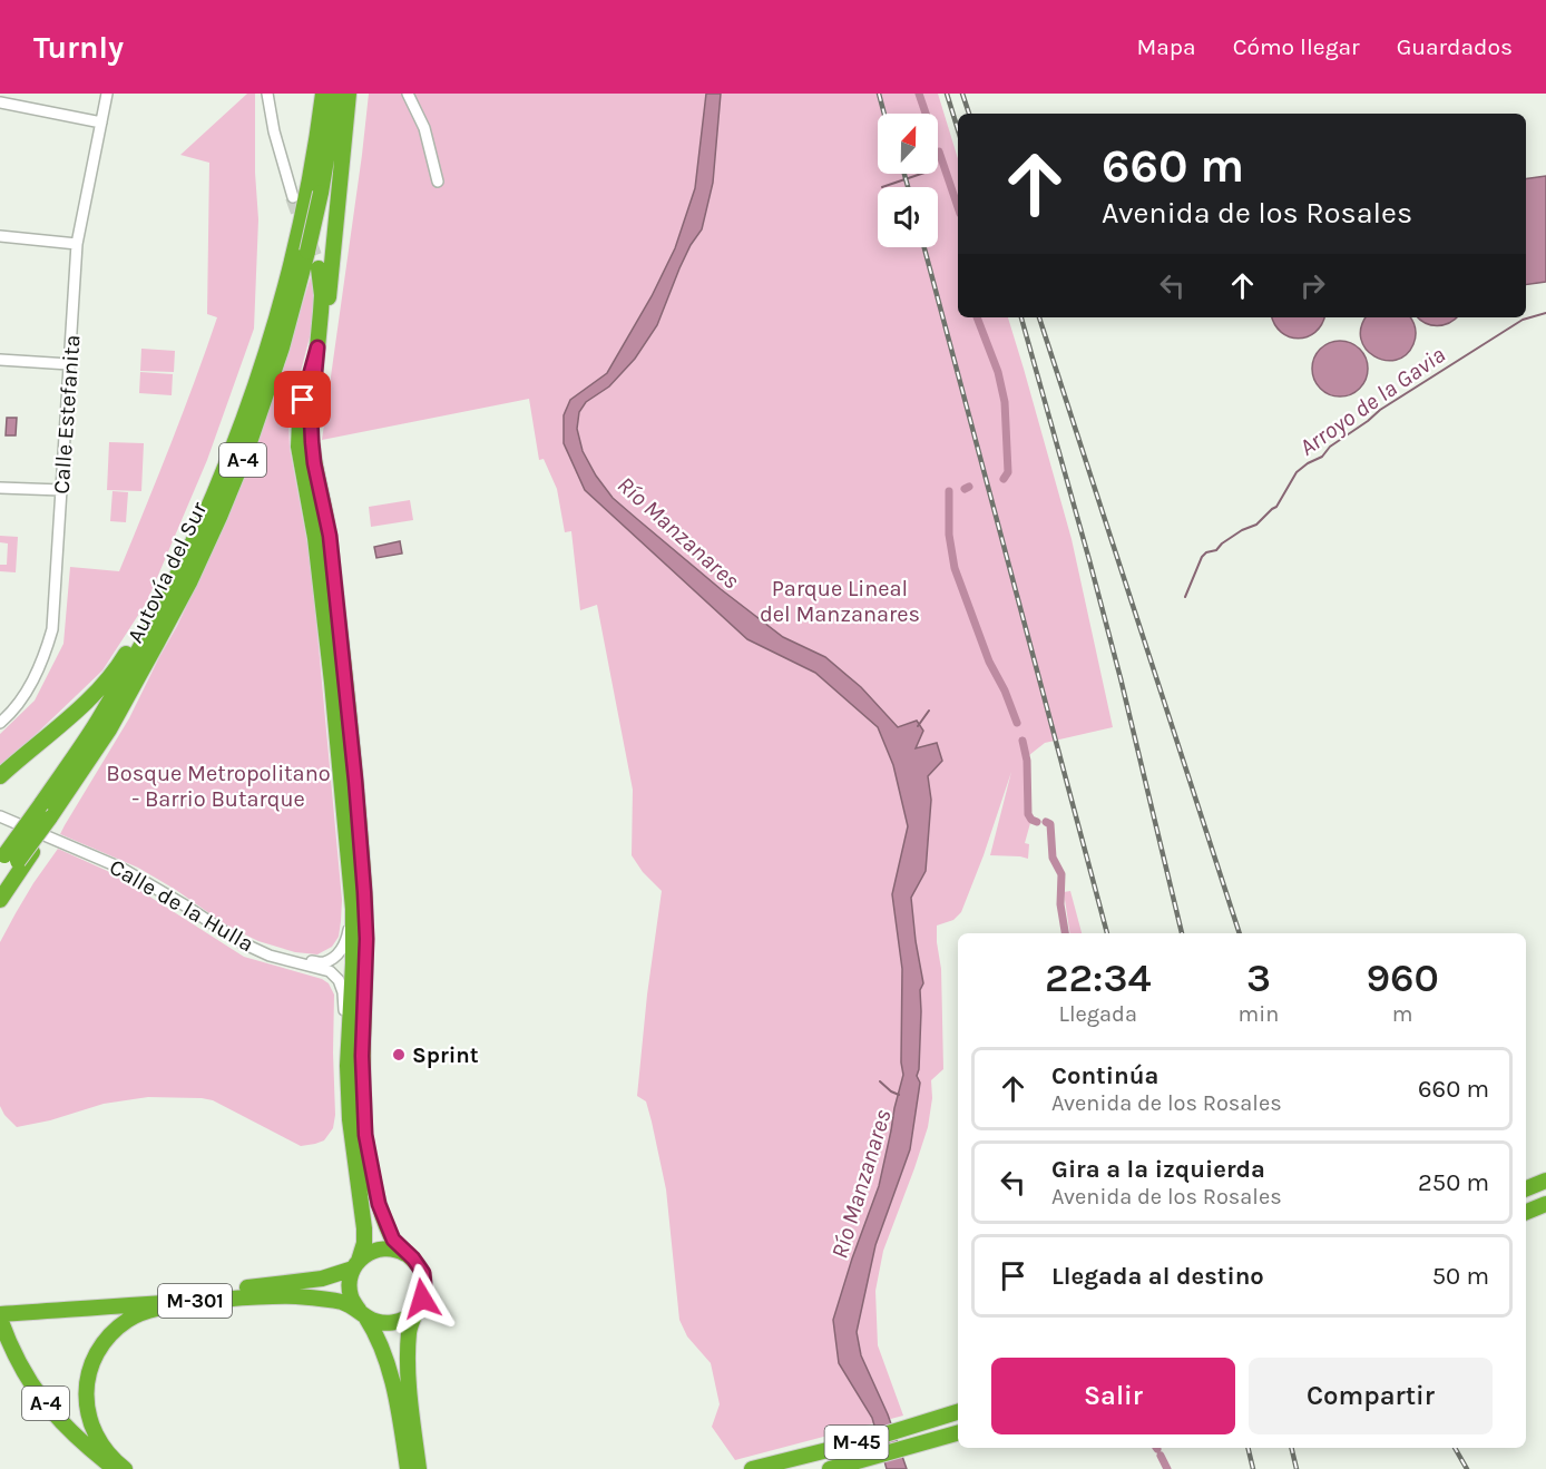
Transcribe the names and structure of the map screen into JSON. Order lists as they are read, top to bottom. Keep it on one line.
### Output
{"streets":{"highway":["A-4","Autovía del Sur","M-301","M-45"],"street":["Calle Estefanita","Calle de la Hulla"]},"crossings":[["A-4","M-301"]],"water":["Arroyo de la Gavia","Río Manzanares"],"parks":["Parque Lineal del Manzanares","Bosque Metropolitano - Barrio Butarque"],"places":["Sprint"],"north":"top","page":{"header":"Turnly","nav":["Mapa","Cómo llegar","Guardados"],"turn":["660 m","Avenida de los Rosales"],"eta":["22:34","Llegada","3","min","960","m"],"list":[{"name":"Continúa","note":"Avenida de los Rosales","value":"660 m"},{"name":"Gira a la izquierda","note":"Avenida de los Rosales","value":"250 m"},{"name":"Llegada al destino","value":"50 m"}],"buttons":["Salir","Compartir"]}}
